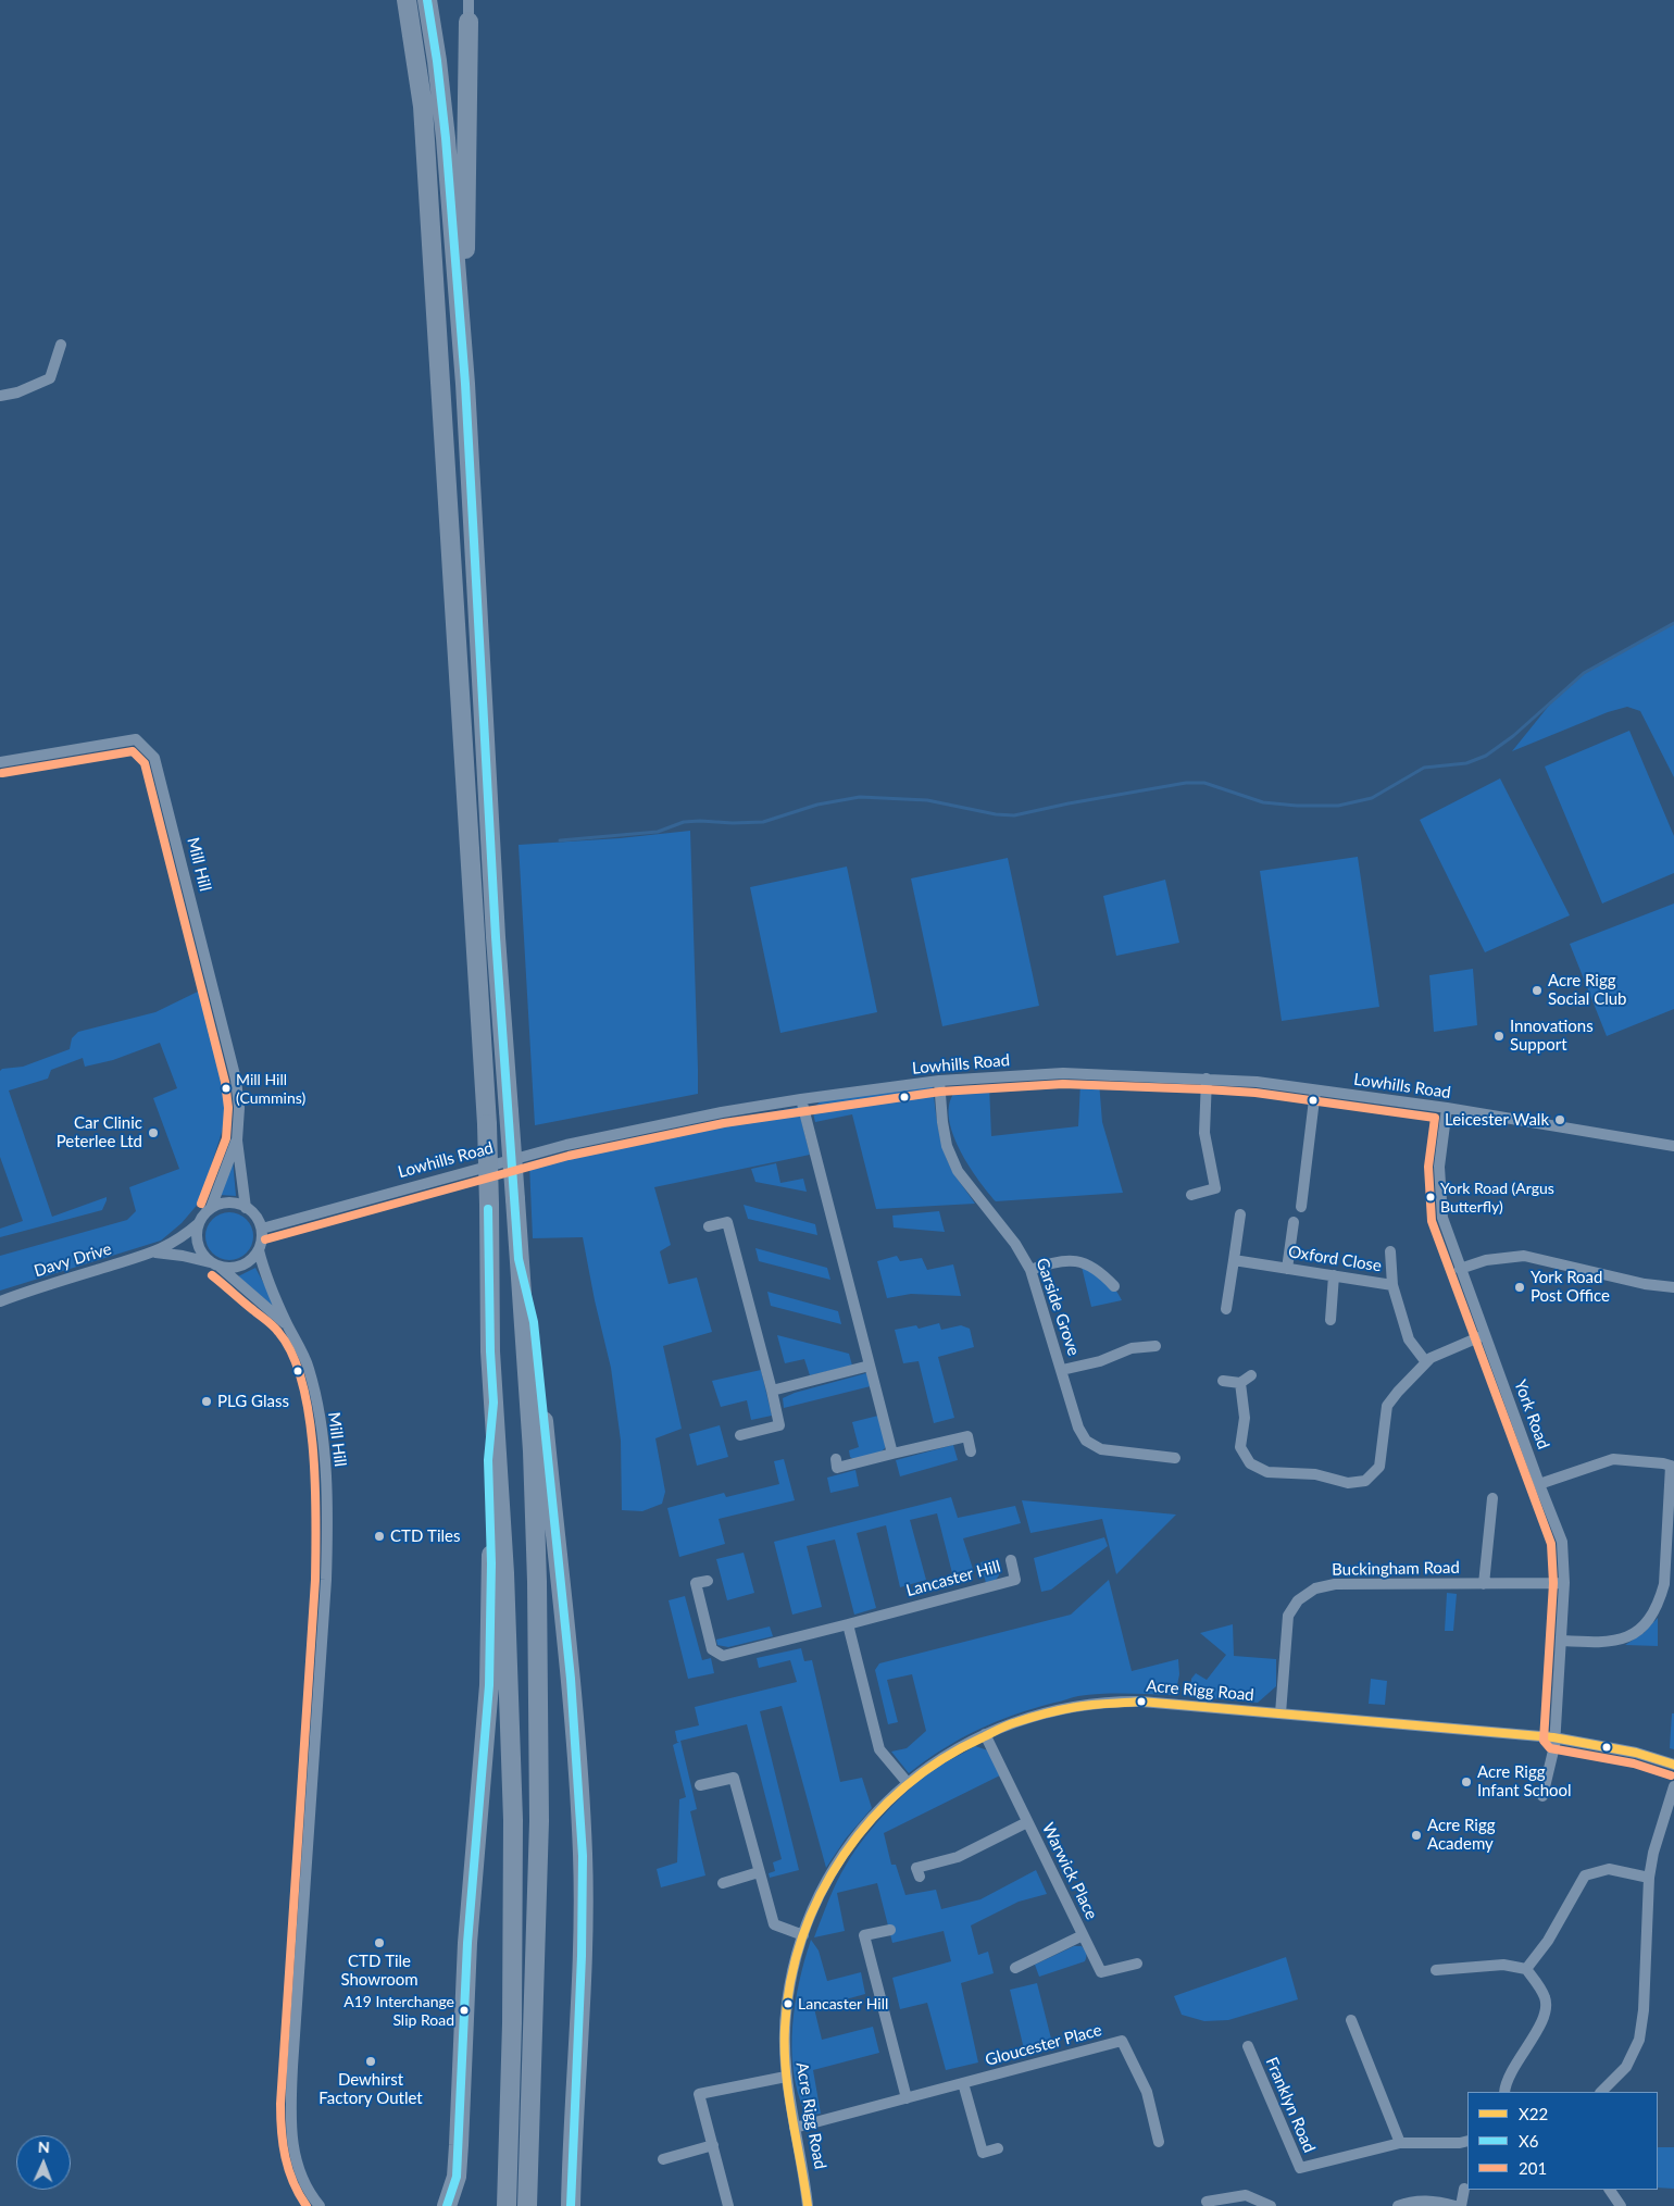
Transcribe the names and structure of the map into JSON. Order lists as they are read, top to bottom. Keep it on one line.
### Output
{"streets":{"street":["Mill Hill","Lowhills Road","Oxford Close","Davy Drive","Garside Grove","York Road","Buckingham Road","Lancaster Hill","Acre Rigg Road","Warwick Place","Gloucester Place","Franklyn Road"]},"crossings":[["Mill Hill","Lowhills Road"],["Mill Hill","Davy Drive"],["Lowhills Road","Davy Drive"],["Lowhills Road","Garside Grove"],["Lowhills Road","York Road"],["York Road","Buckingham Road"],["York Road","Acre Rigg Road"],["Buckingham Road","Acre Rigg Road"],["Acre Rigg Road","Warwick Place"],["Acre Rigg Road","Gloucester Place"]],"places":["Acre Rigg Social Club","Innovations Support","Mill Hill (Cummins)","Leicester Walk","Car Clinic Peterlee Ltd","York Road (Argus Butterfly)","York Road Post Office","PLG Glass","CTD Tiles","Acre Rigg Infant School","Acre Rigg Academy","CTD Tile Showroom","Lancaster Hill","A19 Interchange Slip Road","Dewhirst Factory Outlet"],"lines":["transit line X6","transit line 201","transit line X22"],"legend":["X22","X6","201"],"north":"top"}
